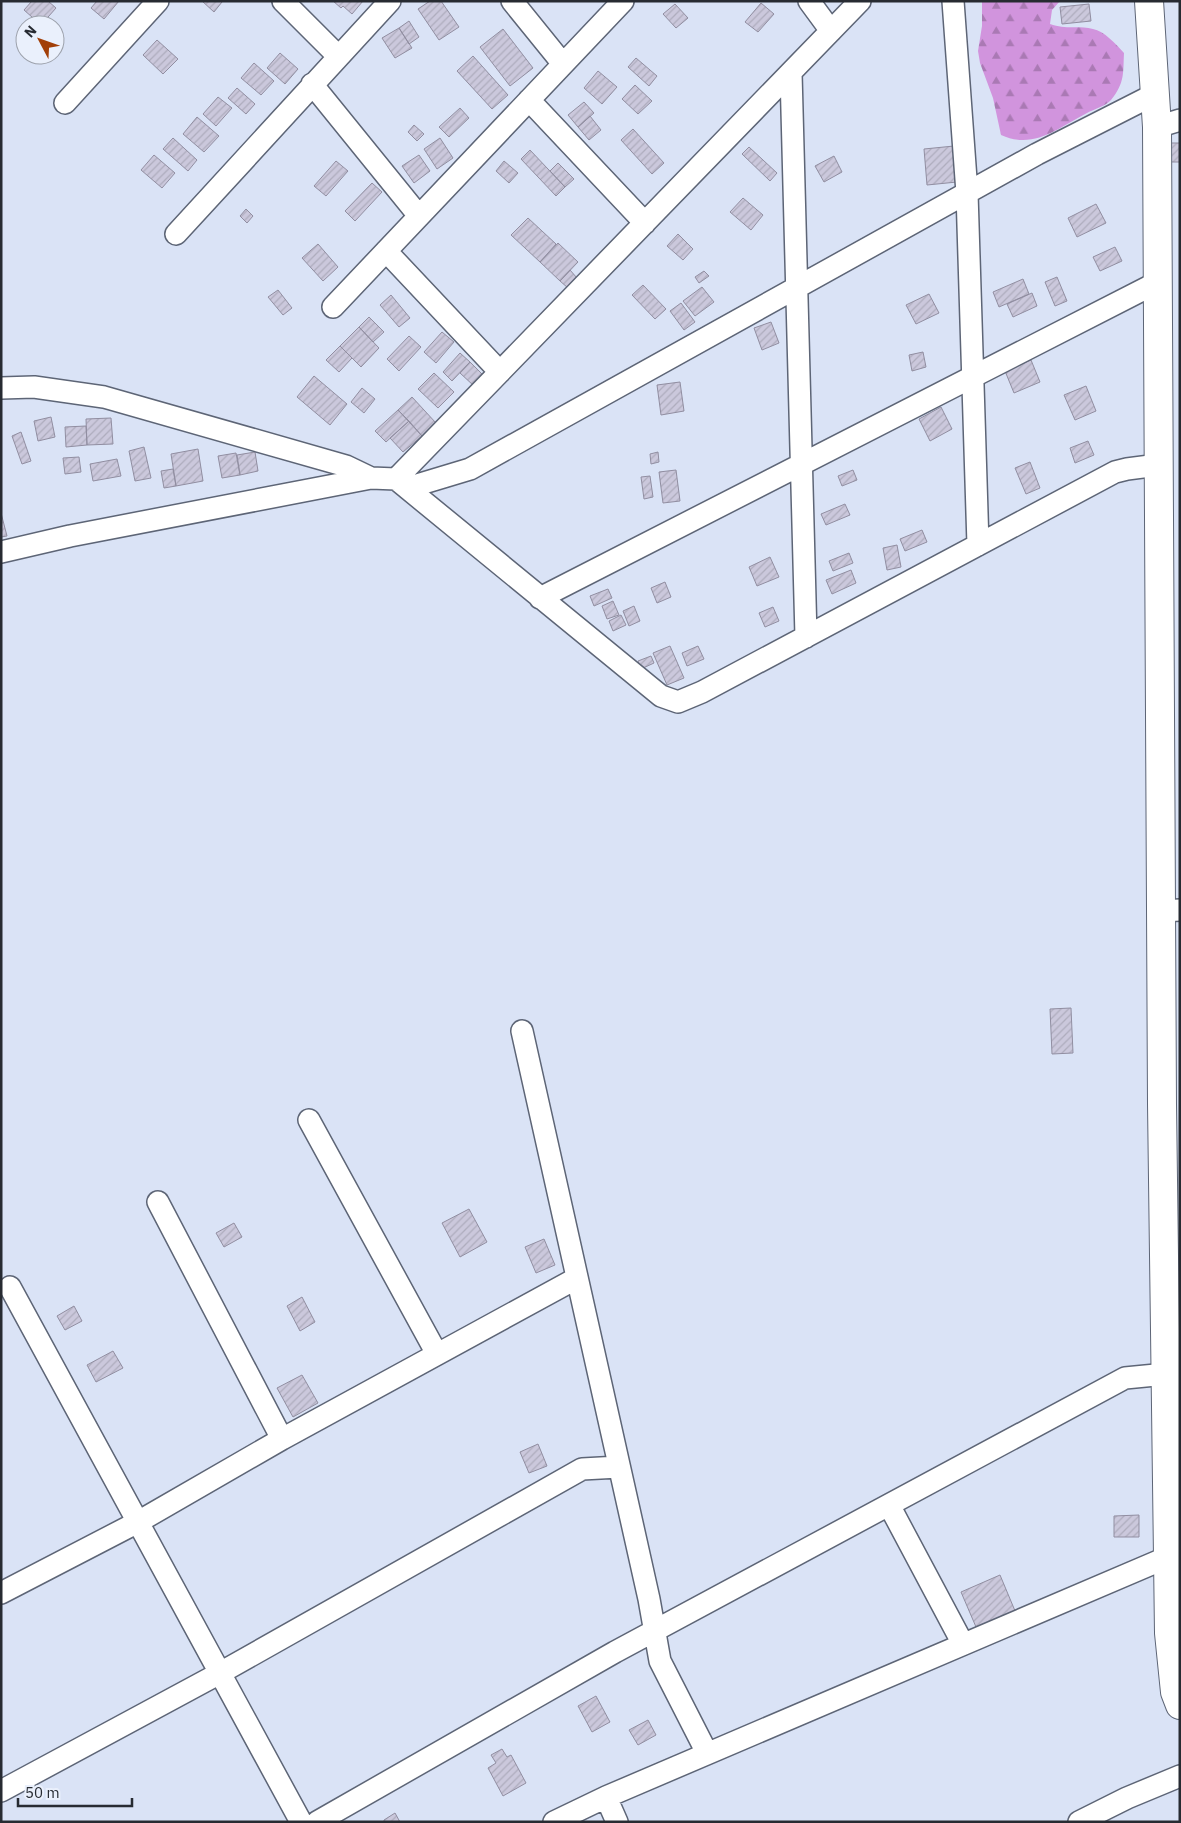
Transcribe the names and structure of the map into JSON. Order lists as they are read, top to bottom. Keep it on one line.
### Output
{"scale_bar":"50 m","north":"top left"}
